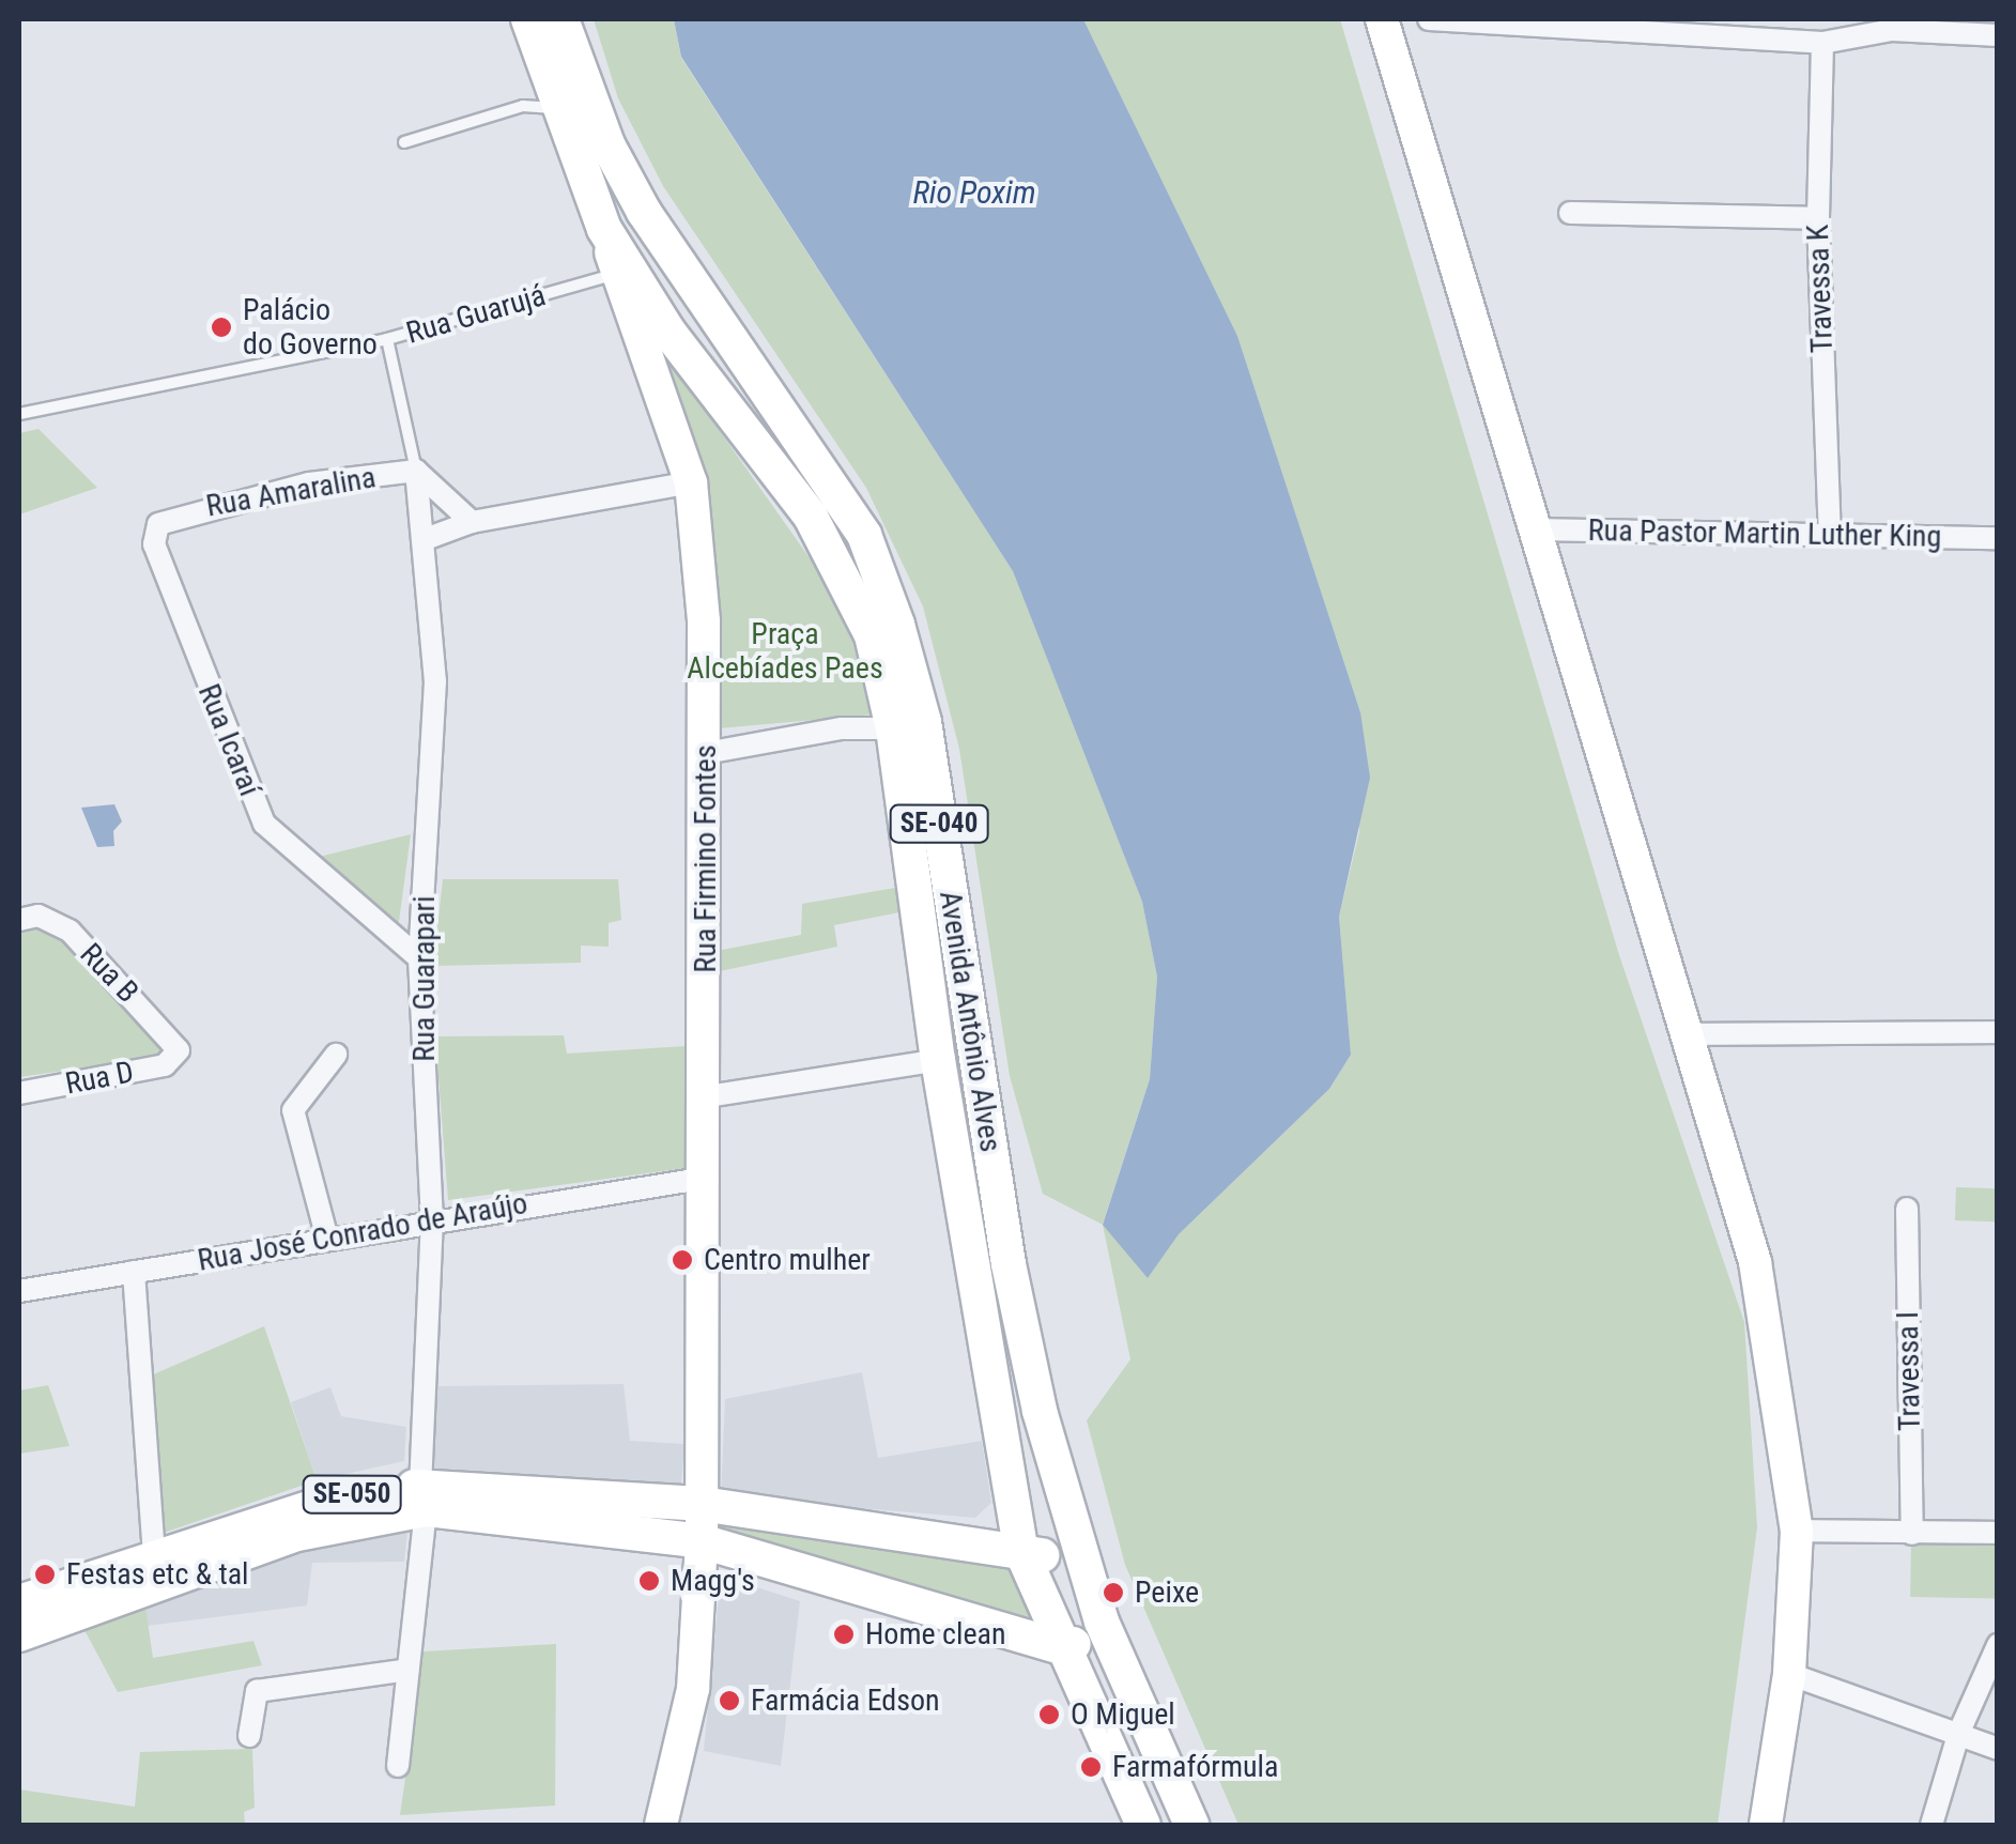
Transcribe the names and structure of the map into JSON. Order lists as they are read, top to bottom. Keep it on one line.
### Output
{"streets":{"main road":["SE-040","Avenida Antônio Alves","SE-050"],"street":["Travessa K","Rua Amaralina","Rua Pastor Martin Luther King","Rua Icaraí","Rua Firmino Fontes","Rua B","Rua Guarapari","Rua D","Rua José Conrado de Araújo","Travessa I"],"lane":["Rua Guarujá"]},"crossings":[["Travessa K","Rua Pastor Martin Luther King"],["Rua Guarujá","Rua Firmino Fontes"],["Rua Amaralina","Rua Icaraí"],["Rua Amaralina","Rua Guarapari"],["Rua Icaraí","Rua Guarapari"],["SE-040","Rua Firmino Fontes"],["SE-040","Avenida Antônio Alves"],["Rua Firmino Fontes","Avenida Antônio Alves"],["Rua Firmino Fontes","Rua José Conrado de Araújo"],["Rua Firmino Fontes","SE-050"],["Rua B","Rua D"],["Rua Guarapari","Rua José Conrado de Araújo"],["Rua Guarapari","SE-050"]],"water":["Rio Poxim"],"parks":["Praça Alcebíades Paes"],"places":["Palácio do Governo","Centro mulher","Festas etc & tal","Magg's","Peixe","Home clean","Farmácia Edson","O Miguel","Farmafórmula"]}
